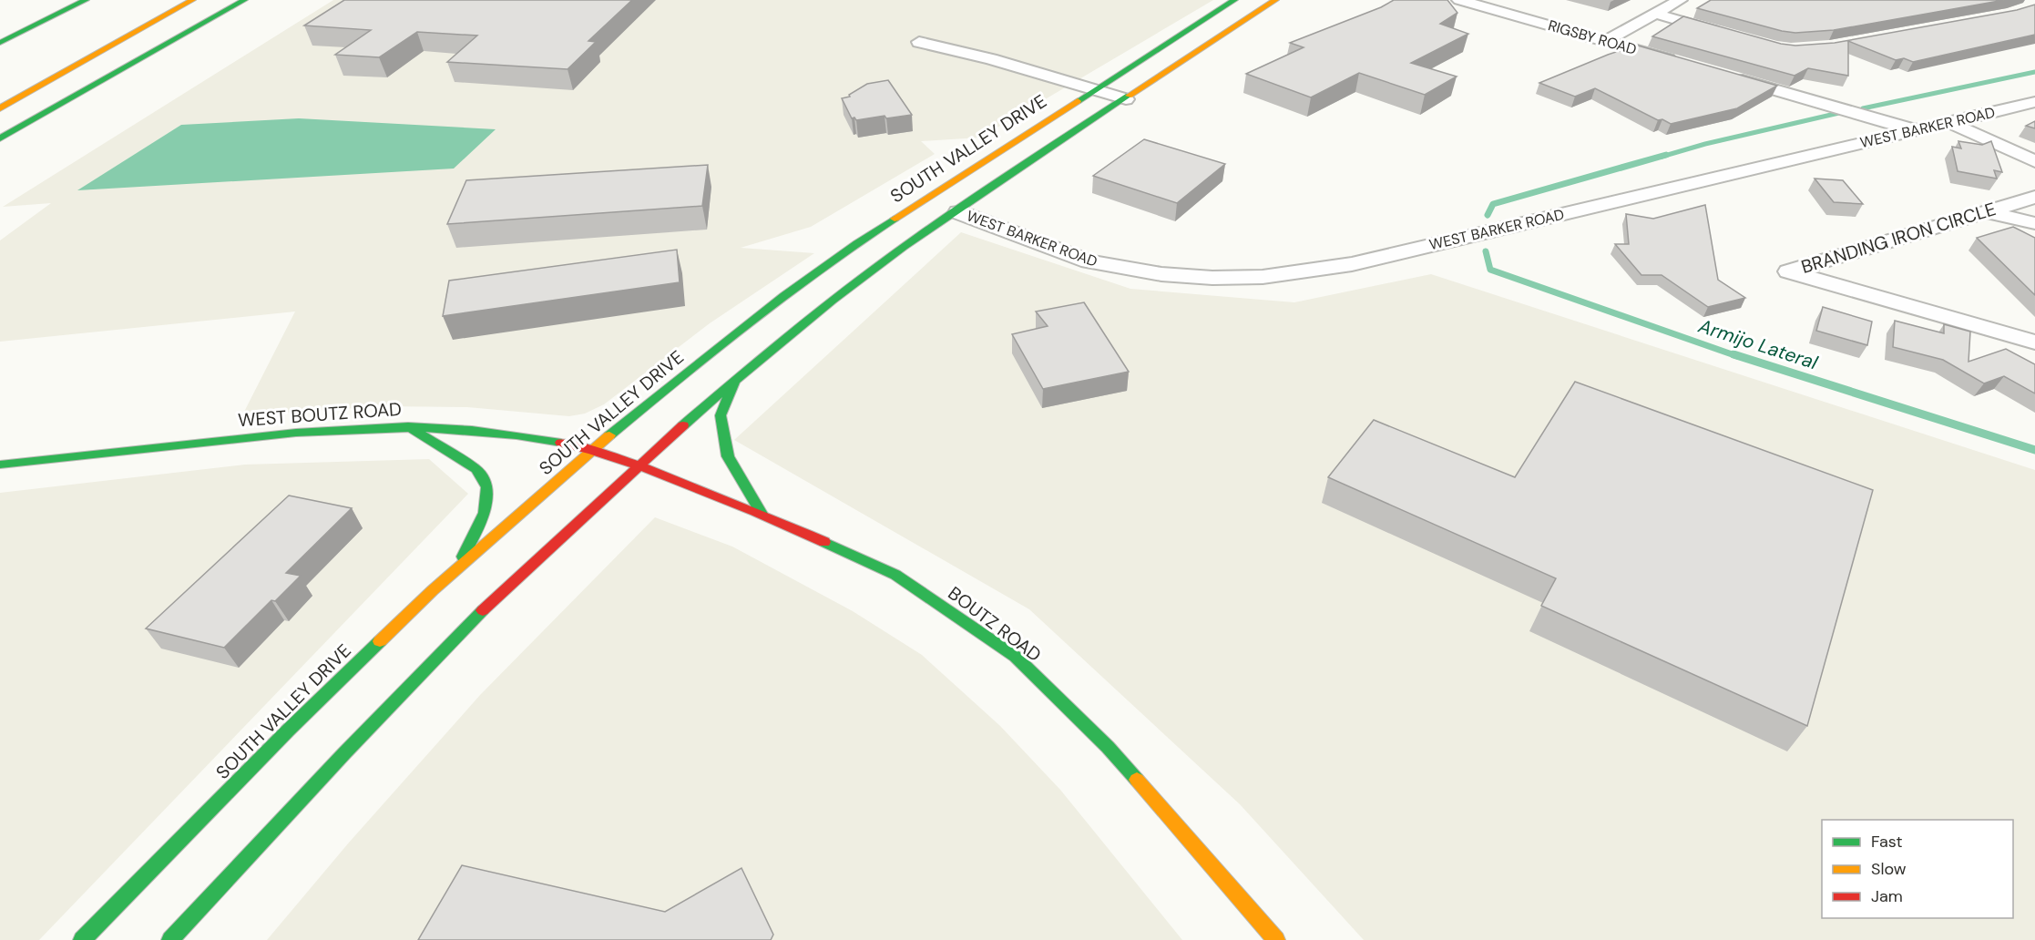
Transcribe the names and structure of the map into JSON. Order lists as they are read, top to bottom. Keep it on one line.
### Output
{"streets":{"main road":["SOUTH VALLEY DRIVE","WEST BOUTZ ROAD","BOUTZ ROAD"],"street":["RIGSBY ROAD","WEST BARKER ROAD","BRANDING IRON CIRCLE"]},"crossings":[["SOUTH VALLEY DRIVE","WEST BOUTZ ROAD"],["WEST BOUTZ ROAD","BOUTZ ROAD"]],"water":["Armijo Lateral"],"legend":["Fast","Slow","Jam"]}
